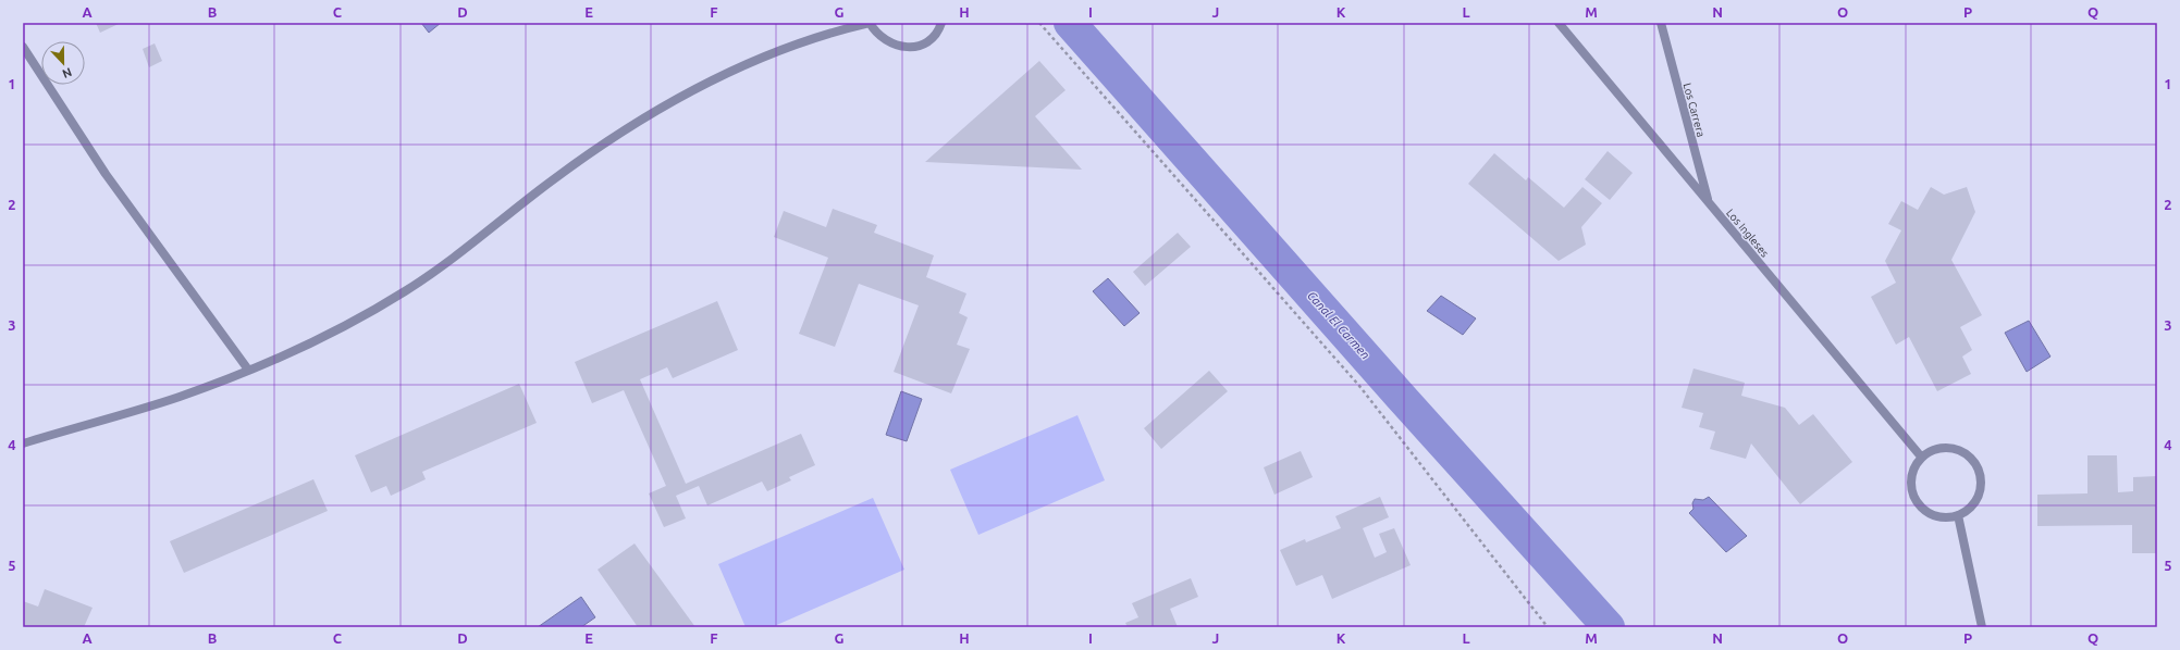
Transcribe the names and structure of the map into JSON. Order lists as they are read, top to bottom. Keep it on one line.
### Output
{"streets":{"street":["Los Carrera","Los Ingleses"]},"crossings":[["Los Carrera","Los Ingleses"]],"water":["Canal El Carmen"],"north":"bottom","grid":{"columns":["A","B","C","D","E","F","G","H","I","J","K","L","M","N","O","P","Q"],"rows":["1","2","3","4","5"]}}
